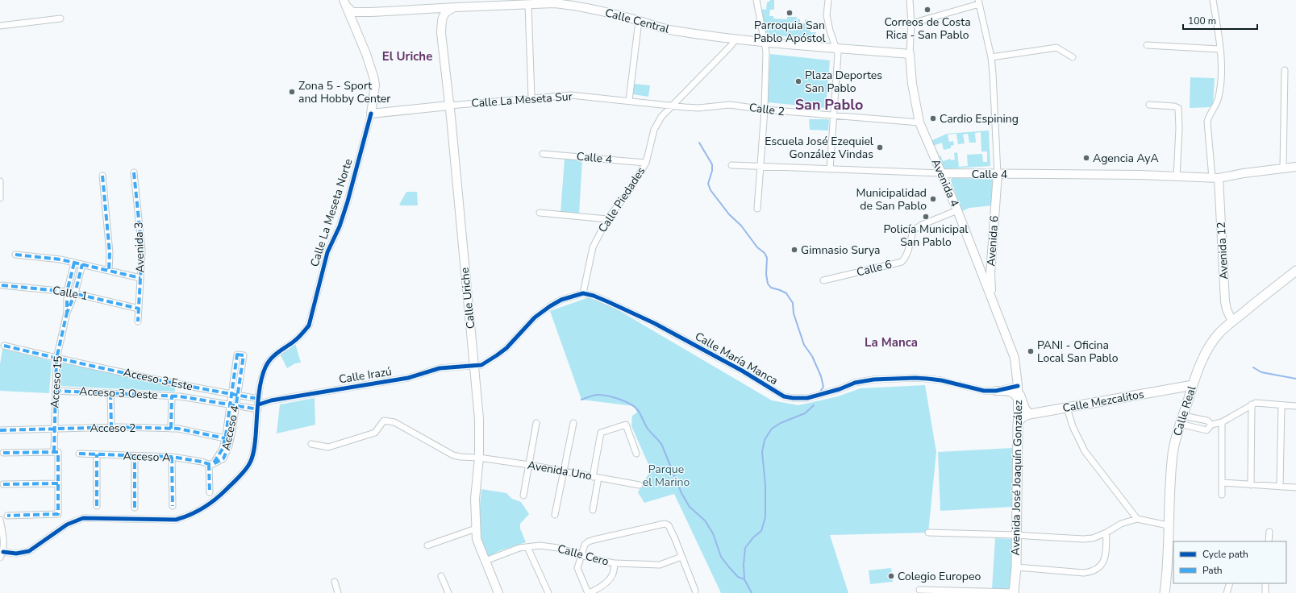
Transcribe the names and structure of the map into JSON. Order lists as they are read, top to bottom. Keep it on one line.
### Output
{"streets":{"main road":["Calle Central","Calle La Meseta Sur","Calle 4","Avenida 4","Calle La Meseta Norte","Avenida 6","Avenida 12","Calle Uriche","Calle Mezcalitos","Calle Real","Avenida José Joaquín González"],"street":["Calle 2","Calle Piedades","Avenida 3","Calle 6","Calle 1","Calle María Manca","Calle Irazú","Acceso 3 Este","Acceso 15","Acceso 3 Oeste","Acceso 2","Acceso 4","Acceso A","Avenida Uno","Calle Cero"]},"crossings":[["Calle Central","Avenida 4"],["Calle Central","Calle Piedades"],["Calle Central","Calle La Meseta Norte"],["Calle Central","Calle Uriche"],["Calle La Meseta Sur","Calle 2"],["Calle La Meseta Sur","Calle Piedades"],["Calle La Meseta Sur","Calle La Meseta Norte"],["Calle La Meseta Sur","Calle Uriche"],["Calle 2","Avenida 4"],["Calle 2","Calle Piedades"],["Calle 4","Avenida 4"],["Calle 4","Calle Piedades"],["Calle 4","Avenida 6"],["Calle 4","Avenida 12"],["Avenida 4","Avenida 6"],["Avenida 4","Calle 6"],["Avenida 4","Avenida José Joaquín González"],["Calle Piedades","Calle María Manca"],["Calle La Meseta Norte","Calle Irazú"],["Calle La Meseta Norte","Acceso 3 Este"],["Calle La Meseta Norte","Acceso 3 Oeste"],["Avenida 6","Avenida José Joaquín González"],["Avenida 3","Calle 1"],["Avenida 12","Calle Real"],["Calle Uriche","Calle Irazú"],["Calle Uriche","Avenida Uno"],["Calle Uriche","Calle Cero"],["Calle María Manca","Avenida José Joaquín González"],["Calle Irazú","Acceso 3 Este"],["Calle Irazú","Acceso 3 Oeste"],["Acceso 3 Este","Acceso 15"],["Acceso 3 Este","Acceso 3 Oeste"],["Acceso 3 Este","Acceso 4"],["Acceso 15","Acceso 3 Oeste"],["Acceso 15","Acceso 2"],["Acceso 3 Oeste","Acceso 4"],["Calle Mezcalitos","Calle Real"],["Calle Mezcalitos","Avenida José Joaquín González"],["Acceso 2","Acceso 4"],["Acceso 4","Acceso A"]],"districts":["El Uriche","San Pablo","La Manca"],"parks":["Parque el Marino"],"places":["Correos de Costa Rica - San Pablo","Parroquia San Pablo Apóstol","Plaza Deportes San Pablo","Zona 5 - Sport and Hobby Center","Cardio Espining","Escuela José Ezequiel González Vindas","Agencia AyA","Municipalidad de San Pablo","Policía Municipal San Pablo","Gimnasio Surya","PANI - Oficina Local San Pablo","Colegio Europeo"],"legend":["Cycle path","Path"],"scale_bar":"100 m"}
